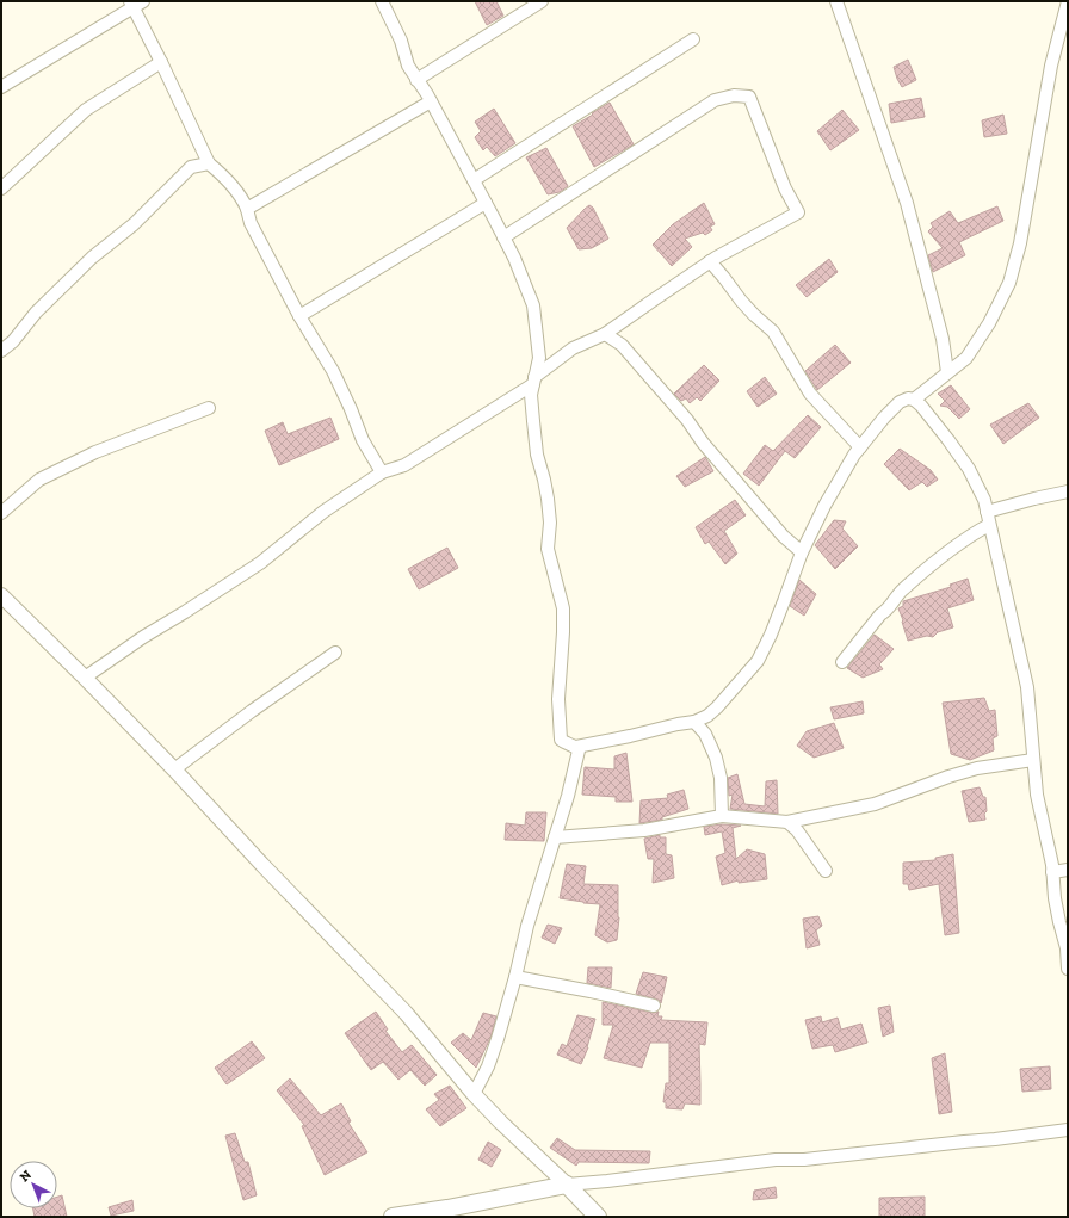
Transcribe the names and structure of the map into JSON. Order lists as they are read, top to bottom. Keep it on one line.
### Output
{"north":"top left"}
